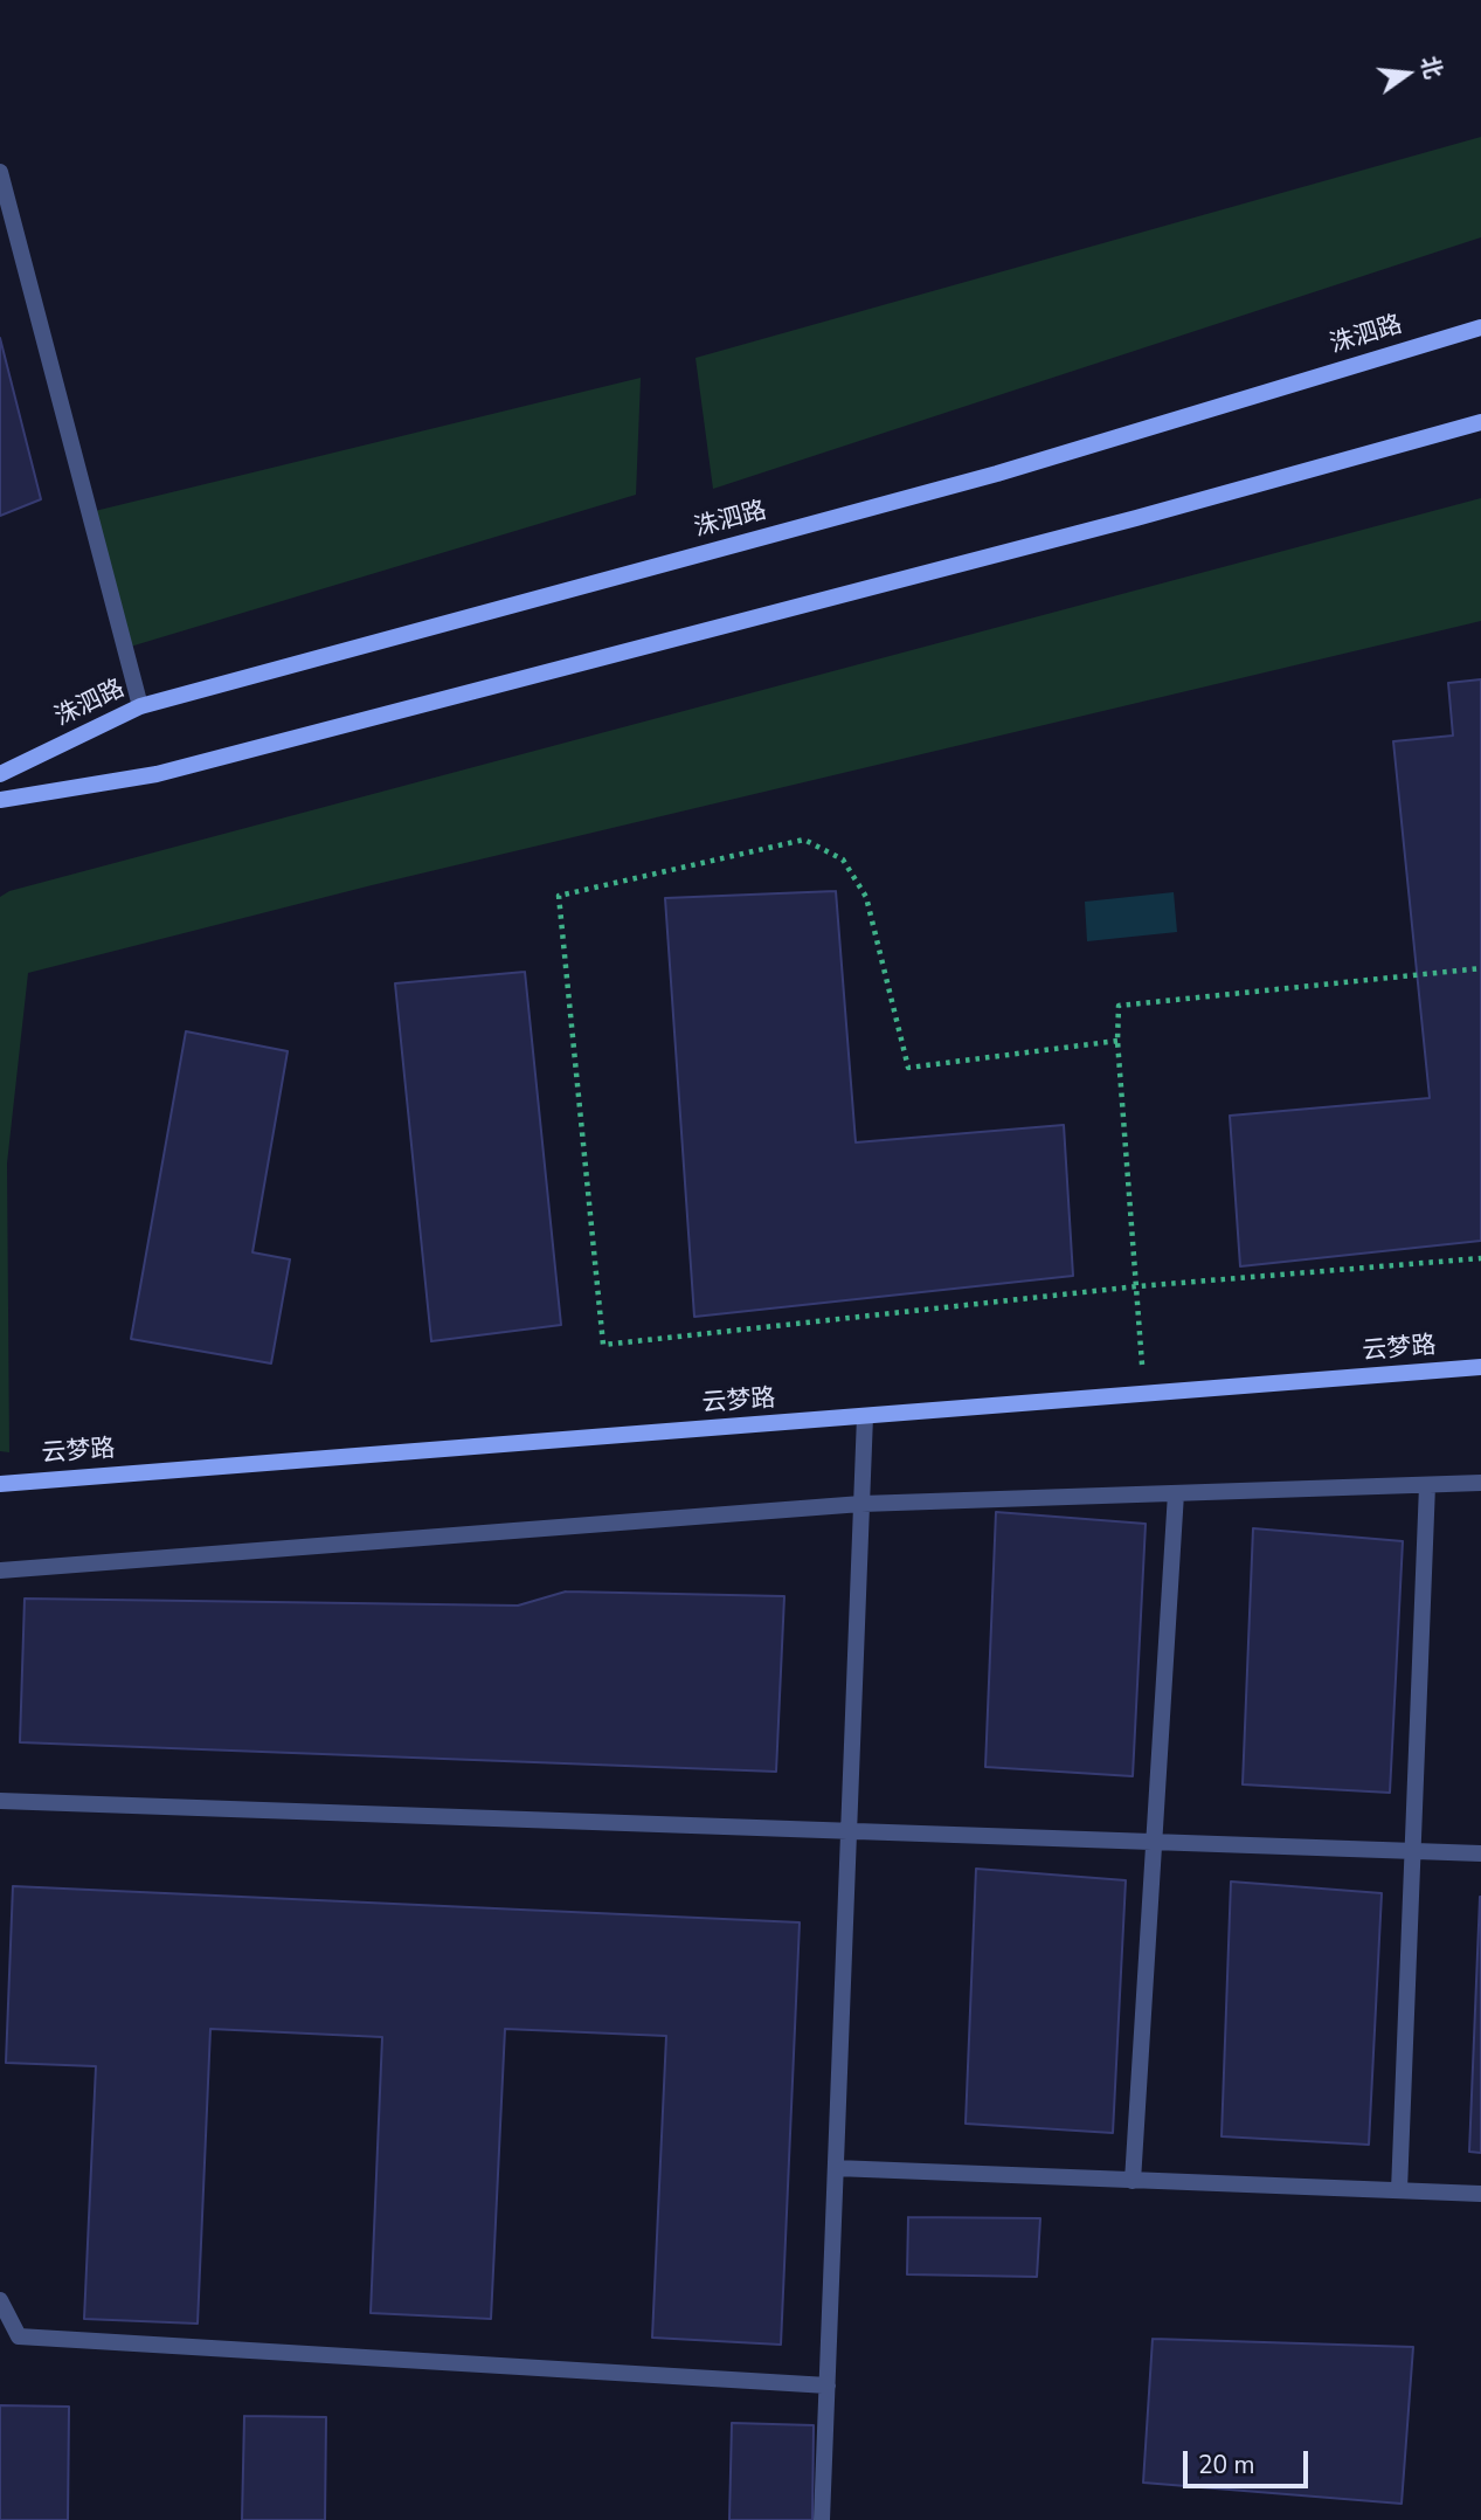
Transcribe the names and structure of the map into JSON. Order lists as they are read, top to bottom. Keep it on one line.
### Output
{"streets":{"street":["洙泗路","云梦路"]},"scale_bar":"20 m","north":"right"}
